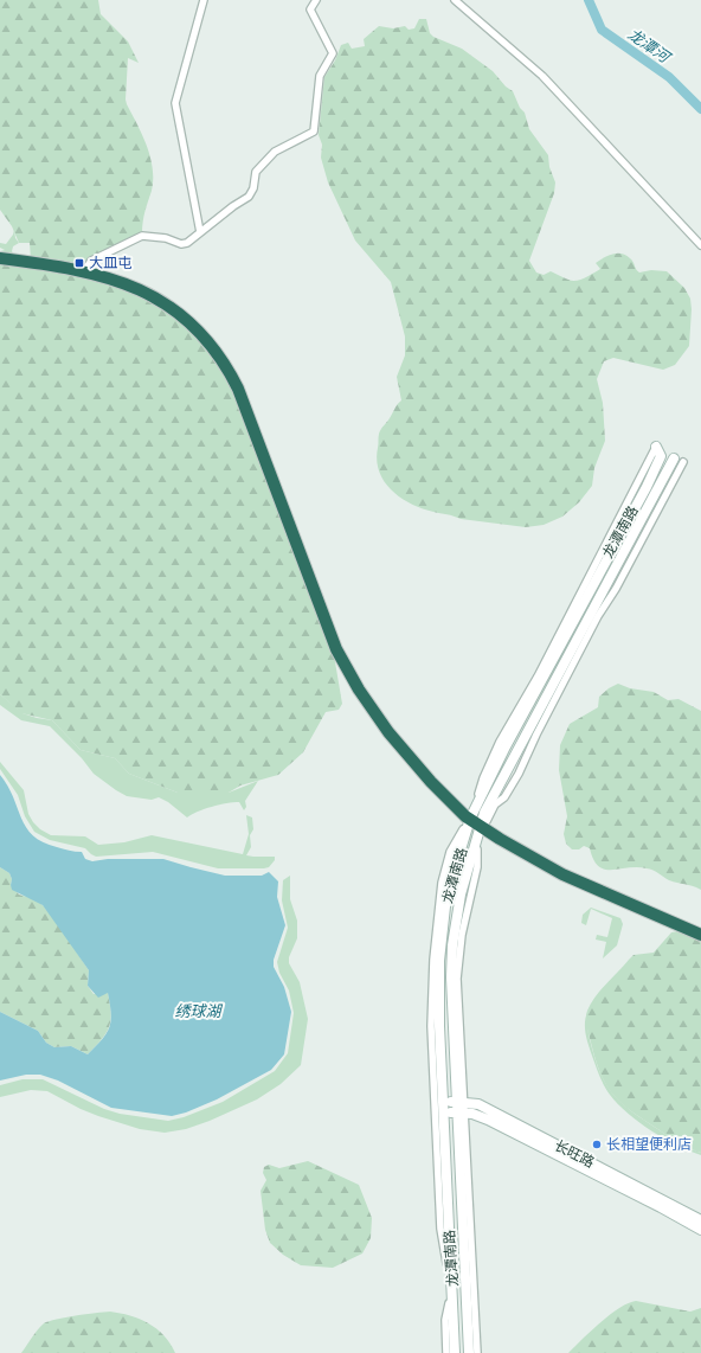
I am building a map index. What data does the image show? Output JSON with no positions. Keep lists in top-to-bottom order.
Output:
{
  "streets": {
    "main road": ["龙潭南路", "长旺路"]
  },
  "crossings": [
    ["龙潭南路", "长旺路"]
  ],
  "water": ["龙潭河", "绣球湖"],
  "places": {
    "transit": ["大皿屯"],
    "other": ["长相望便利店"]
  }
}
